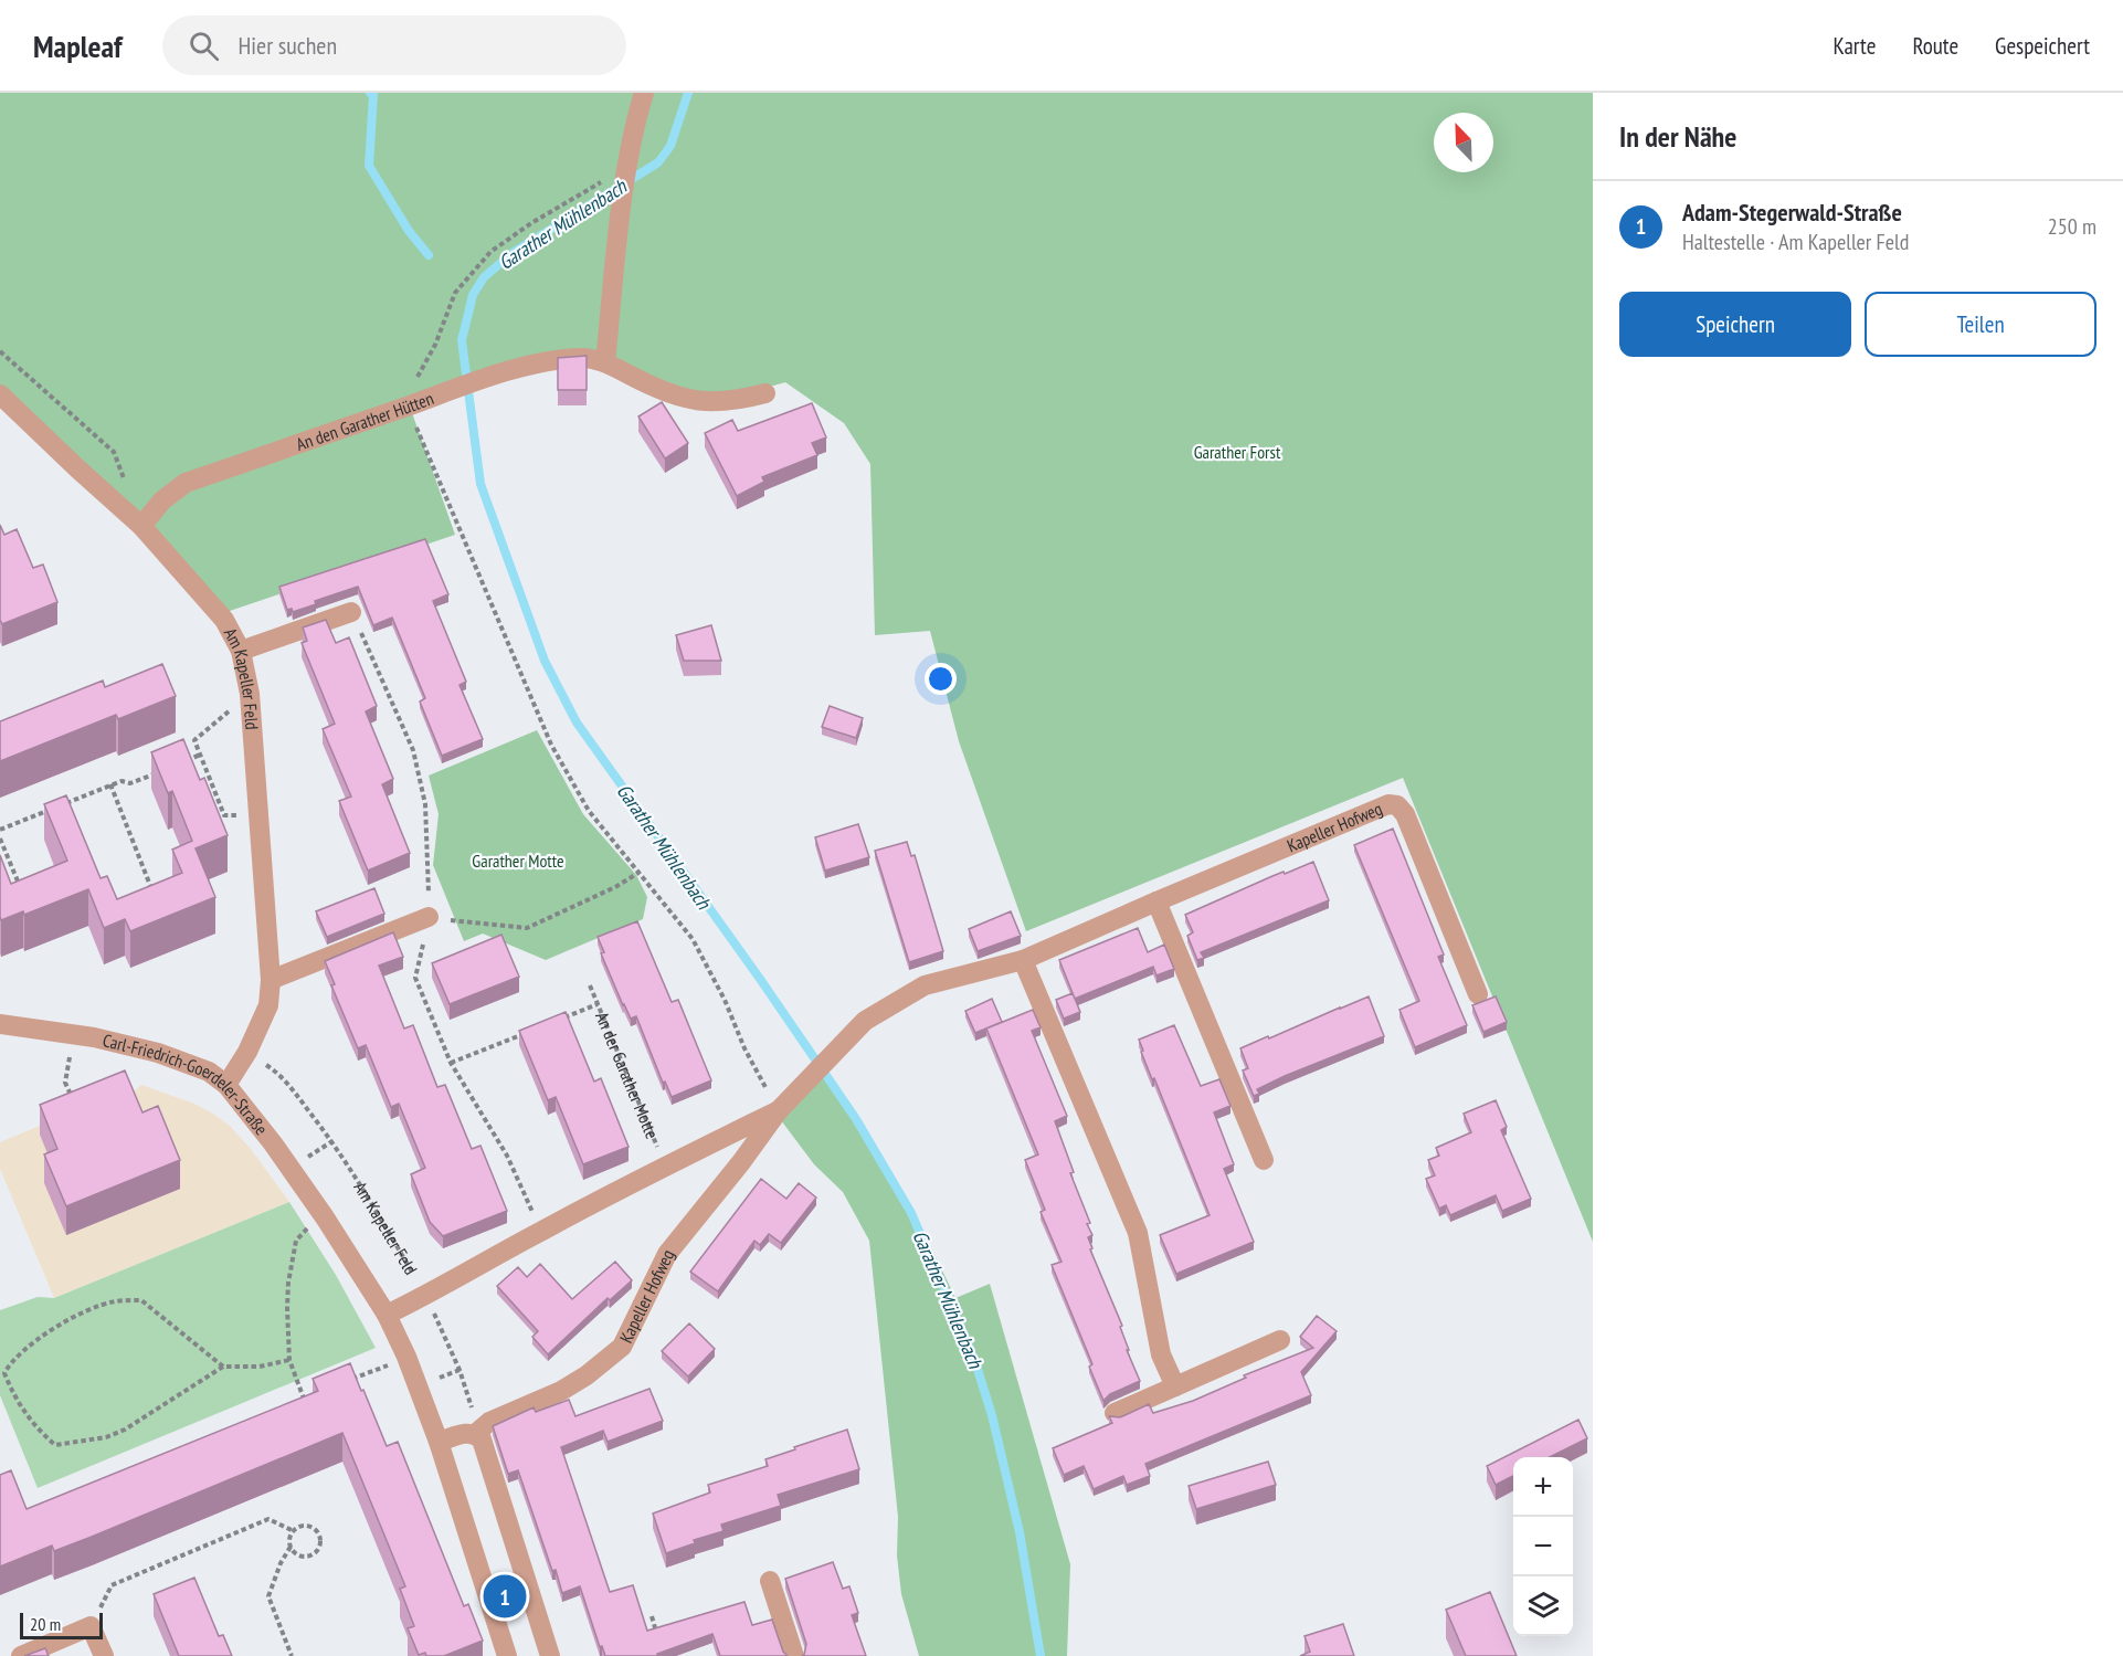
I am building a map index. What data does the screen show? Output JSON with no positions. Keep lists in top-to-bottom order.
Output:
{
  "streets": {
    "street": [
      "An den Garather Hütten",
      "Am Kapeller Feld",
      "Kapeller Hofweg",
      "Carl-Friedrich-Goerdeler-Straße"
    ],
    "path": ["An der Garather Motte"]
  },
  "crossings": [
    ["An den Garather Hütten", "Am Kapeller Feld"],
    ["Am Kapeller Feld", "Kapeller Hofweg"],
    ["Am Kapeller Feld", "Carl-Friedrich-Goerdeler-Straße"],
    ["Kapeller Hofweg", "An der Garather Motte"]
  ],
  "water": ["Garather Mühlenbach"],
  "parks": ["Garather Forst", "Garather Motte"],
  "scale_bar": "20 m",
  "north": "top left",
  "page": {
    "header": "Mapleaf",
    "search": "Hier suchen",
    "nav": ["Karte", "Route", "Gespeichert"],
    "heading": "In der Nähe",
    "list": [
      {
        "mark": "1",
        "name": "Adam-Stegerwald-Straße",
        "note": "Haltestelle · Am Kapeller Feld",
        "value": "250 m"
      }
    ],
    "buttons": ["Speichern", "Teilen"],
    "map_buttons": ["+", "−"],
    "pins": "1",
    "scale": "20 m"
  }
}
